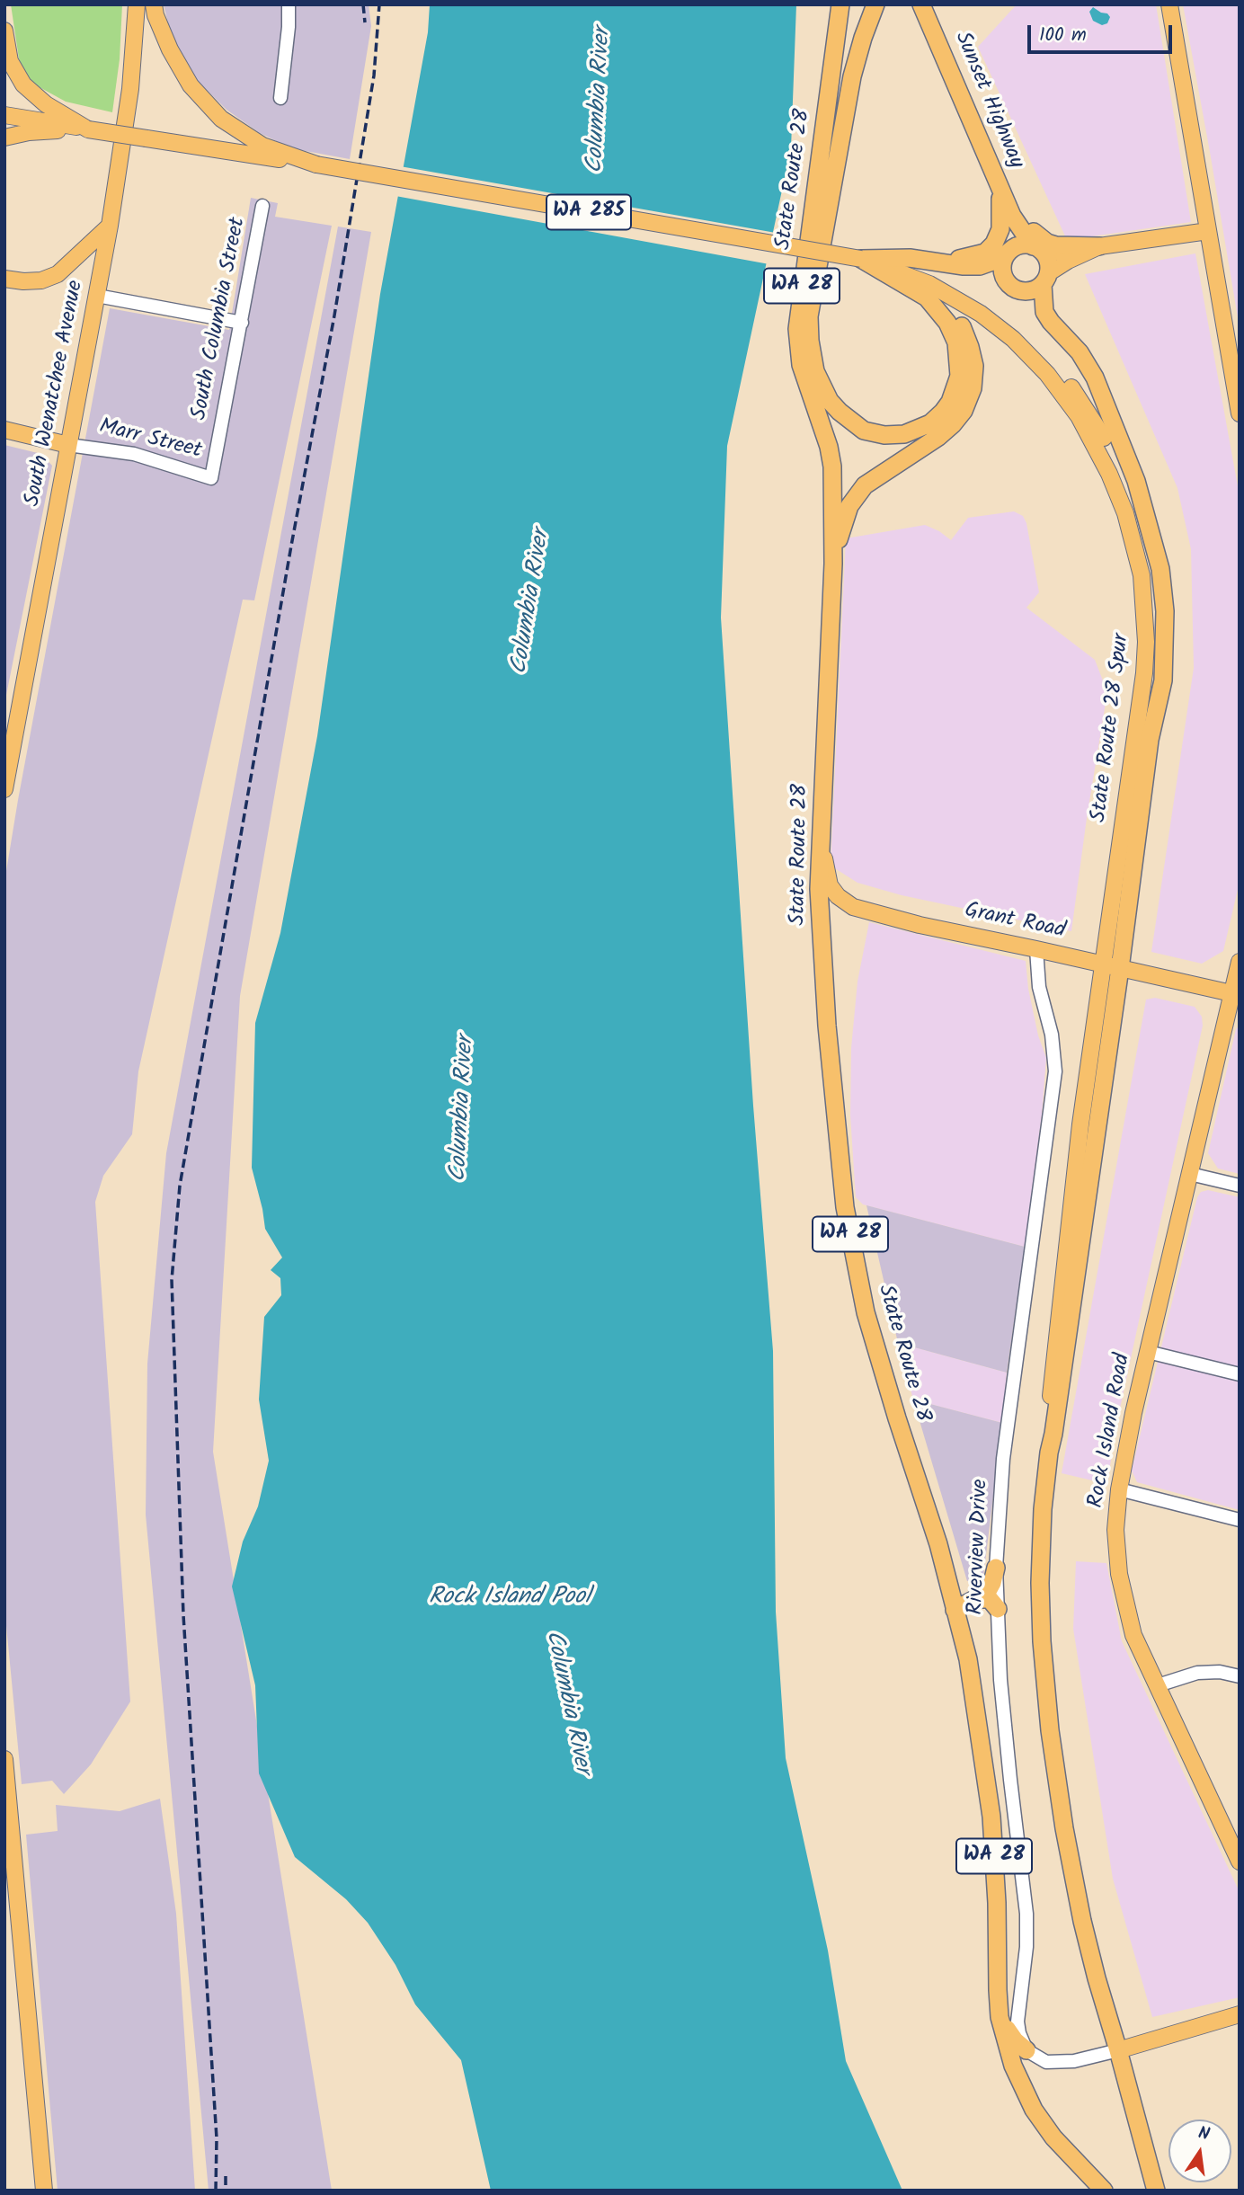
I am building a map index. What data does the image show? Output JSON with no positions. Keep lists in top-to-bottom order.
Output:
{
  "streets": {
    "highway": ["Sunset Highway", "State Route 28", "WA 28"],
    "main road": [
      "WA 285",
      "South Wenatchee Avenue",
      "Marr Street",
      "State Route 28 Spur",
      "Grant Road",
      "Rock Island Road"
    ],
    "street": ["South Columbia Street", "Riverview Drive"]
  },
  "crossings": [
    ["State Route 28", "WA 28"],
    ["State Route 28", "Grant Road"],
    ["WA 285", "State Route 28 Spur"],
    ["South Columbia Street", "Marr Street"],
    ["South Wenatchee Avenue", "Marr Street"],
    ["State Route 28 Spur", "Grant Road"],
    ["Grant Road", "Rock Island Road"],
    ["Grant Road", "Riverview Drive"]
  ],
  "water": ["Columbia River", "Rock Island Pool"],
  "scale_bar": "100 m",
  "north": "top"
}
